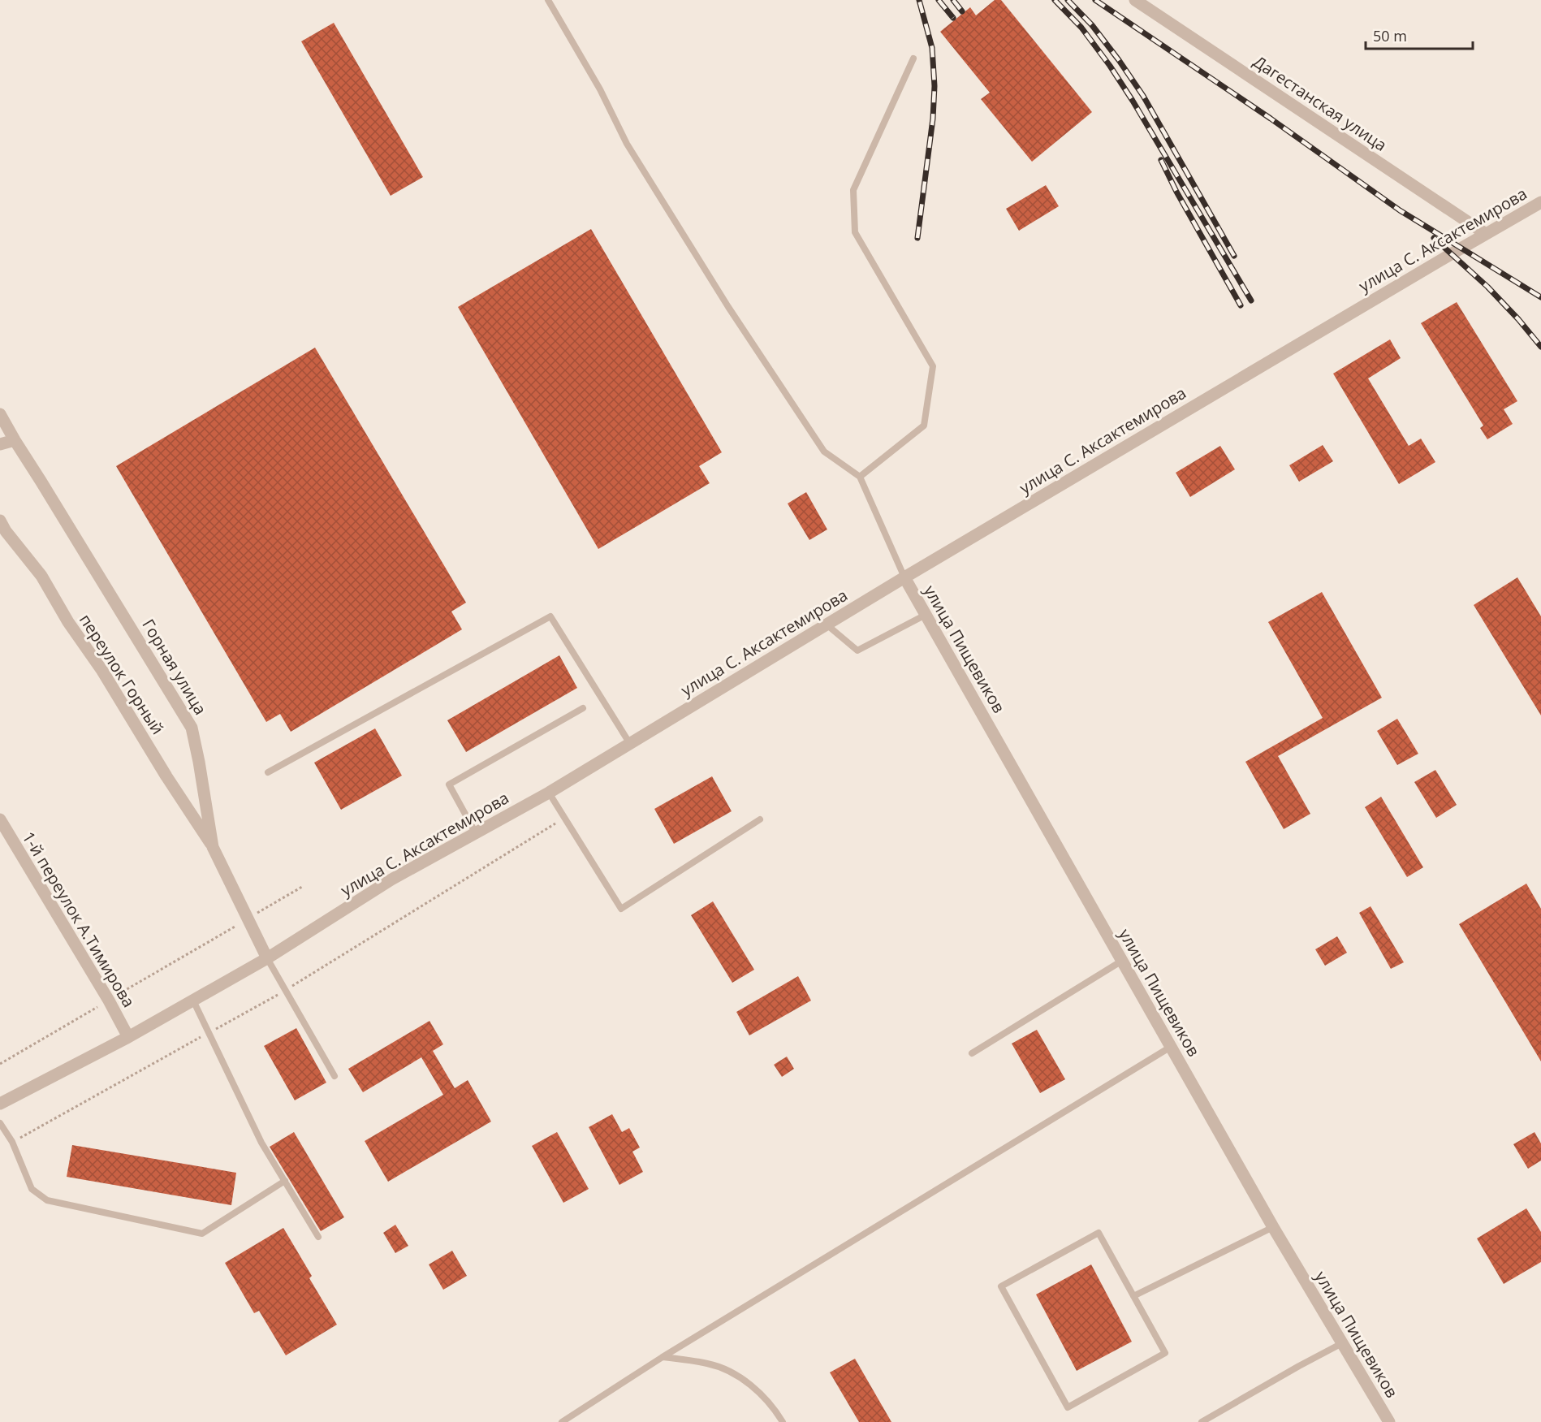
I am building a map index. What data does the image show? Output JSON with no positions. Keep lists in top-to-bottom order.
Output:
{
  "streets": {
    "street": [
      "Дагестанская улица",
      "улица С. Аксактемирова",
      "улица Пищевиков",
      "Горная улица",
      "переулок Горный",
      "1-й переулок А.Тимирова"
    ]
  },
  "crossings": [
    ["Дагестанская улица", "улица С. Аксактемирова"],
    ["улица С. Аксактемирова", "улица Пищевиков"],
    ["улица С. Аксактемирова", "Горная улица"],
    ["улица С. Аксактемирова", "1-й переулок А.Тимирова"],
    ["Горная улица", "переулок Горный"]
  ],
  "scale_bar": "50 m"
}
